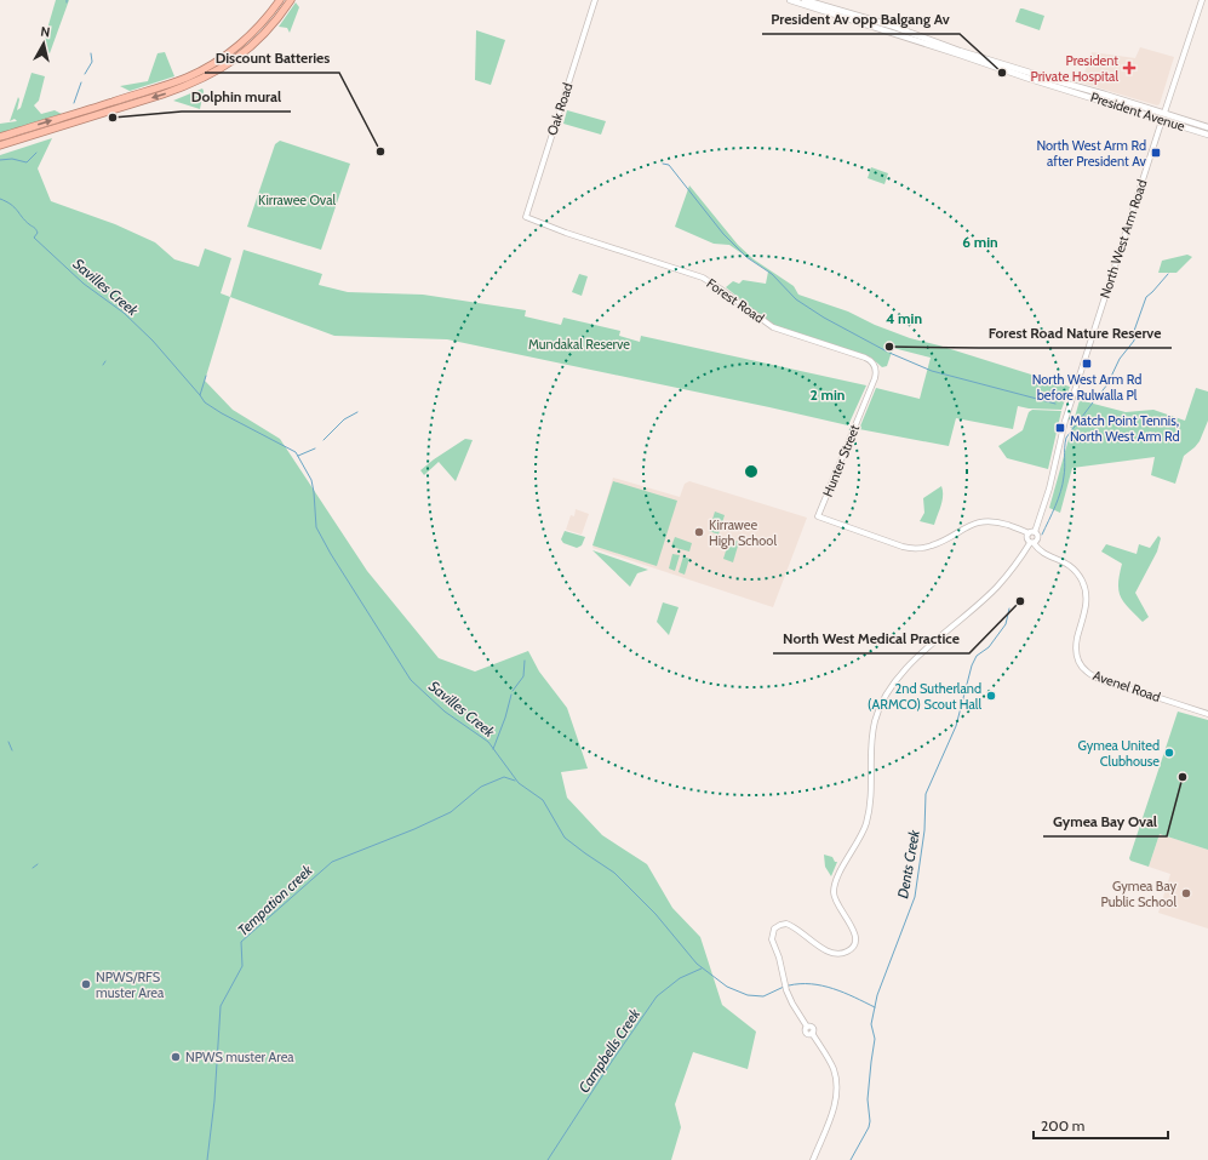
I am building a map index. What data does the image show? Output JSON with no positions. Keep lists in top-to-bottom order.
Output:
{
  "streets": {
    "main road": ["President Avenue", "North West Arm Road"],
    "street": [
      "Oak Road",
      "Forest Road",
      "Hunter Street",
      "Avenel Road"
    ]
  },
  "crossings": [
    ["Oak Road", "Forest Road"],
    ["President Avenue", "North West Arm Road"],
    ["North West Arm Road", "Avenel Road"],
    ["Forest Road", "Hunter Street"]
  ],
  "water": [
    "Savilles Creek",
    "Dents Creek",
    "Tempation creek",
    "Campbells Creek"
  ],
  "parks": ["Kirrawee Oval", "Mundakal Reserve"],
  "places": {
    "health": ["President Private Hospital"],
    "other": [
      "President Av opp Balgang Av",
      "Dolphin mural",
      "Discount Batteries",
      "Forest Road Nature Reserve",
      "Kirrawee High School",
      "North West Medical Practice",
      "2nd Sutherland (ARMCO) Scout Hall",
      "Gymea United Clubhouse",
      "Gymea Bay Oval",
      "Gymea Bay Public School",
      "NPWS/RFS muster Area",
      "NPWS muster Area"
    ],
    "transit": ["North West Arm Rd after President Av", "North West Arm Rd before Rulwalla Pl", "Match Point Tennis, North West Arm Rd"]
  },
  "scale_bar": "200 m",
  "north": "top",
  "rings": ["6 min", "4 min", "2 min"]
}
